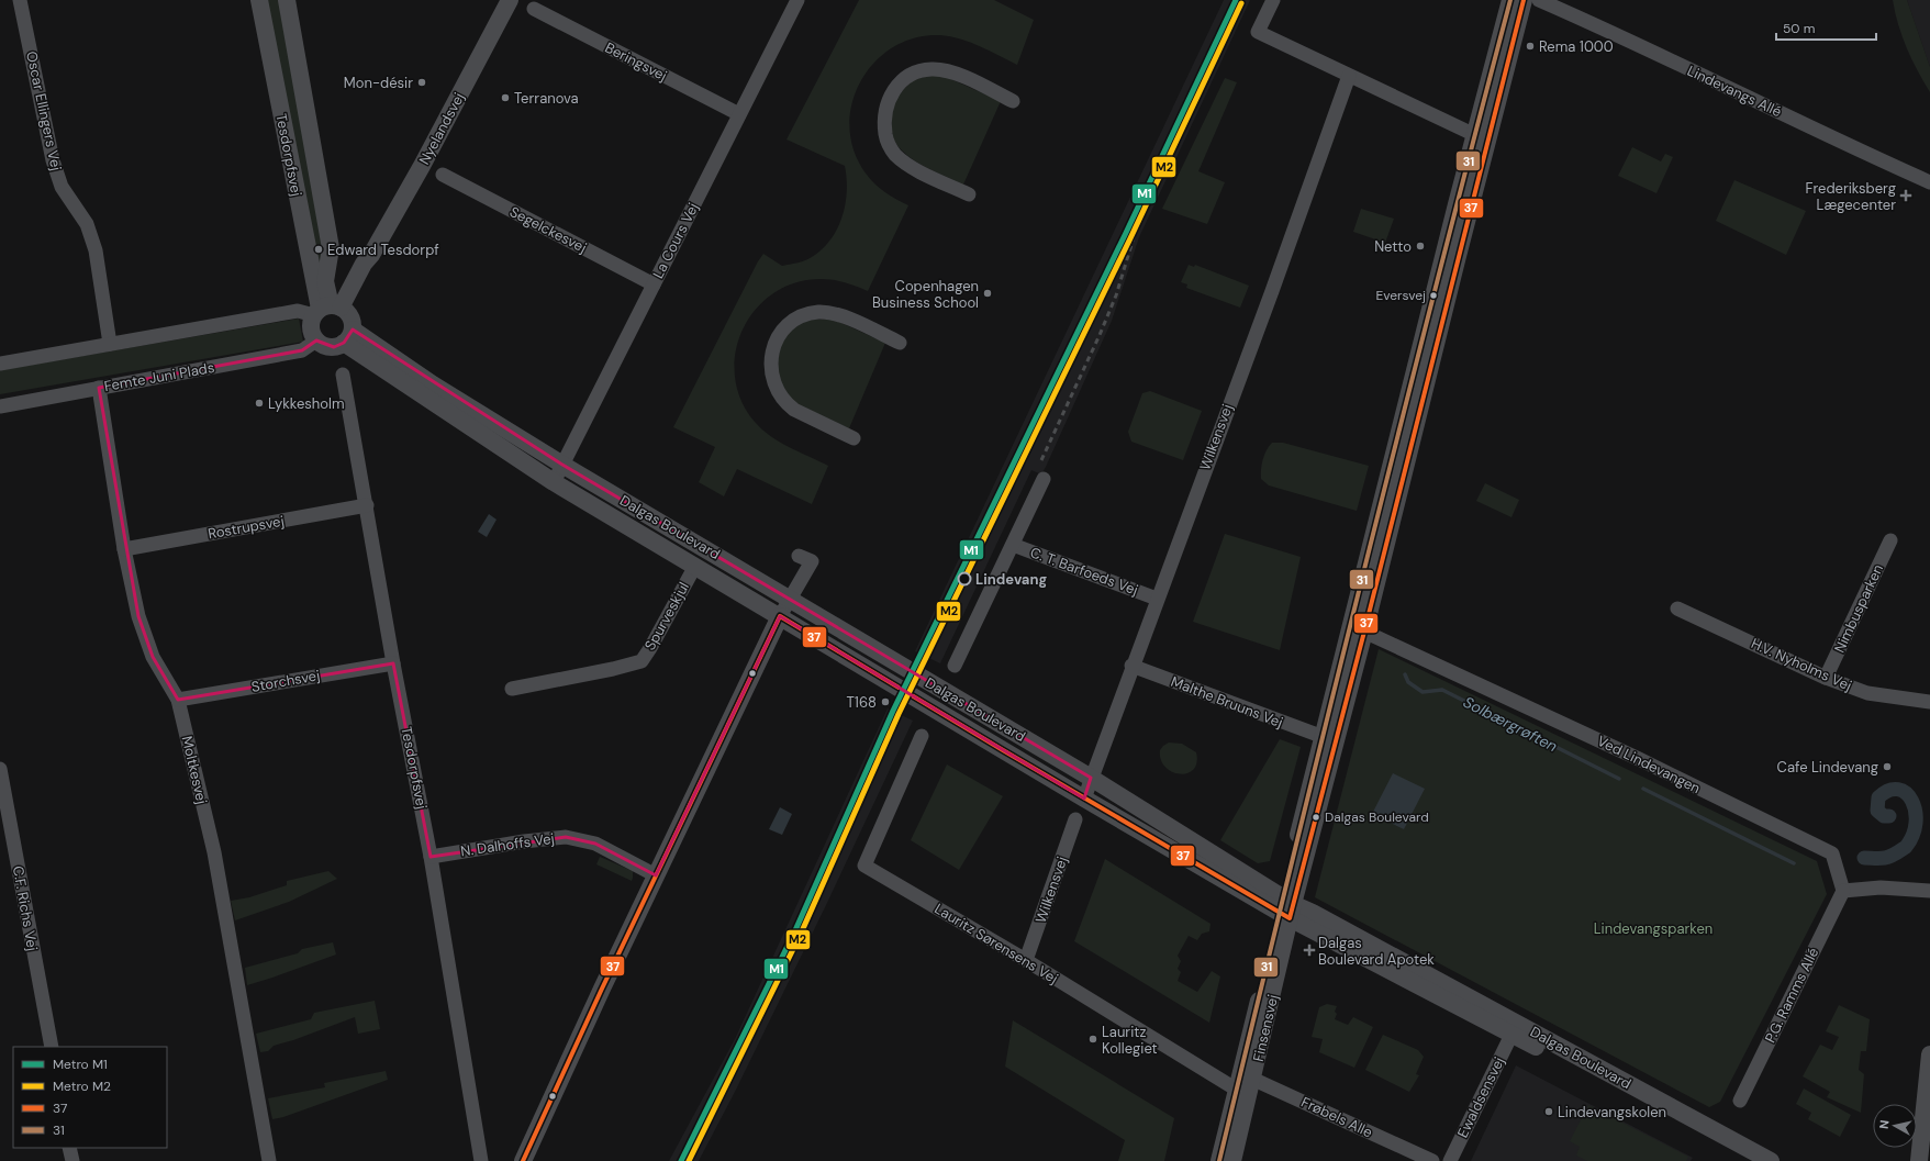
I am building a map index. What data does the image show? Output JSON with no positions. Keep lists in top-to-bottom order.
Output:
{
  "streets": {
    "street": [
      "Beringsvej",
      "Lindevangs Allé",
      "Oscar Ellingers Vej",
      "Nyelandsvej",
      "Tesdorpfsvej",
      "Segelckesvej",
      "La Cours Vej",
      "Femte Juni Plads",
      "Wilkensvej",
      "Rostrupsvej",
      "Dalgas Boulevard",
      "C. T. Barfoeds Vej",
      "Nimbusparken",
      "Spurveskjul",
      "H.V. Nyholms Vej",
      "Storchsvej",
      "Malthe Bruuns Vej",
      "Ved Lindevangen",
      "Moltkesvej",
      "N. Dalhoffs Vej",
      "C.F. Richs Vej",
      "Lauritz Sørensens Vej",
      "P.G. Ramms Allé",
      "Finsensvej",
      "Ewaldsensvej",
      "Frøbels Alle"
    ]
  },
  "crossings": [
    ["Beringsvej", "La Cours Vej"],
    ["Nyelandsvej", "Tesdorpfsvej"],
    ["Nyelandsvej", "Dalgas Boulevard"],
    ["Tesdorpfsvej", "Rostrupsvej"],
    ["Tesdorpfsvej", "Dalgas Boulevard"],
    ["Tesdorpfsvej", "Storchsvej"],
    ["Tesdorpfsvej", "N. Dalhoffs Vej"],
    ["Segelckesvej", "La Cours Vej"],
    ["La Cours Vej", "Dalgas Boulevard"],
    ["Femte Juni Plads", "Moltkesvej"],
    ["Wilkensvej", "Dalgas Boulevard"],
    ["Wilkensvej", "C. T. Barfoeds Vej"],
    ["Wilkensvej", "Malthe Bruuns Vej"],
    ["Wilkensvej", "Lauritz Sørensens Vej"],
    ["Rostrupsvej", "Moltkesvej"],
    ["Dalgas Boulevard", "Spurveskjul"],
    ["Dalgas Boulevard", "Finsensvej"],
    ["Dalgas Boulevard", "Ewaldsensvej"],
    ["Nimbusparken", "H.V. Nyholms Vej"],
    ["Storchsvej", "Moltkesvej"],
    ["Malthe Bruuns Vej", "Finsensvej"],
    ["Ved Lindevangen", "P.G. Ramms Allé"],
    ["Ved Lindevangen", "Finsensvej"],
    ["Lauritz Sørensens Vej", "Finsensvej"],
    ["Finsensvej", "Frøbels Alle"]
  ],
  "water": ["Solbærgrøften"],
  "parks": ["Lindevangsparken"],
  "places": {
    "other": [
      "Rema 1000",
      "Mon-désir",
      "Terranova",
      "Netto",
      "Edward Tesdorpf",
      "Copenhagen Business School",
      "Eversvej",
      "Lykkesholm",
      "Lindevang",
      "T168",
      "Cafe Lindevang",
      "Dalgas Boulevard",
      "Lauritz Kollegiet",
      "Lindevangskolen"
    ],
    "health": ["Frederiksberg Lægecenter", "Dalgas Boulevard Apotek"]
  },
  "lines": [
    "metro line M1",
    "transit line 37",
    "transit line 31",
    "metro line M2"
  ],
  "legend": [
    "Metro M1",
    "Metro M2",
    "37",
    "31"
  ],
  "scale_bar": "50 m",
  "north": "left"
}
